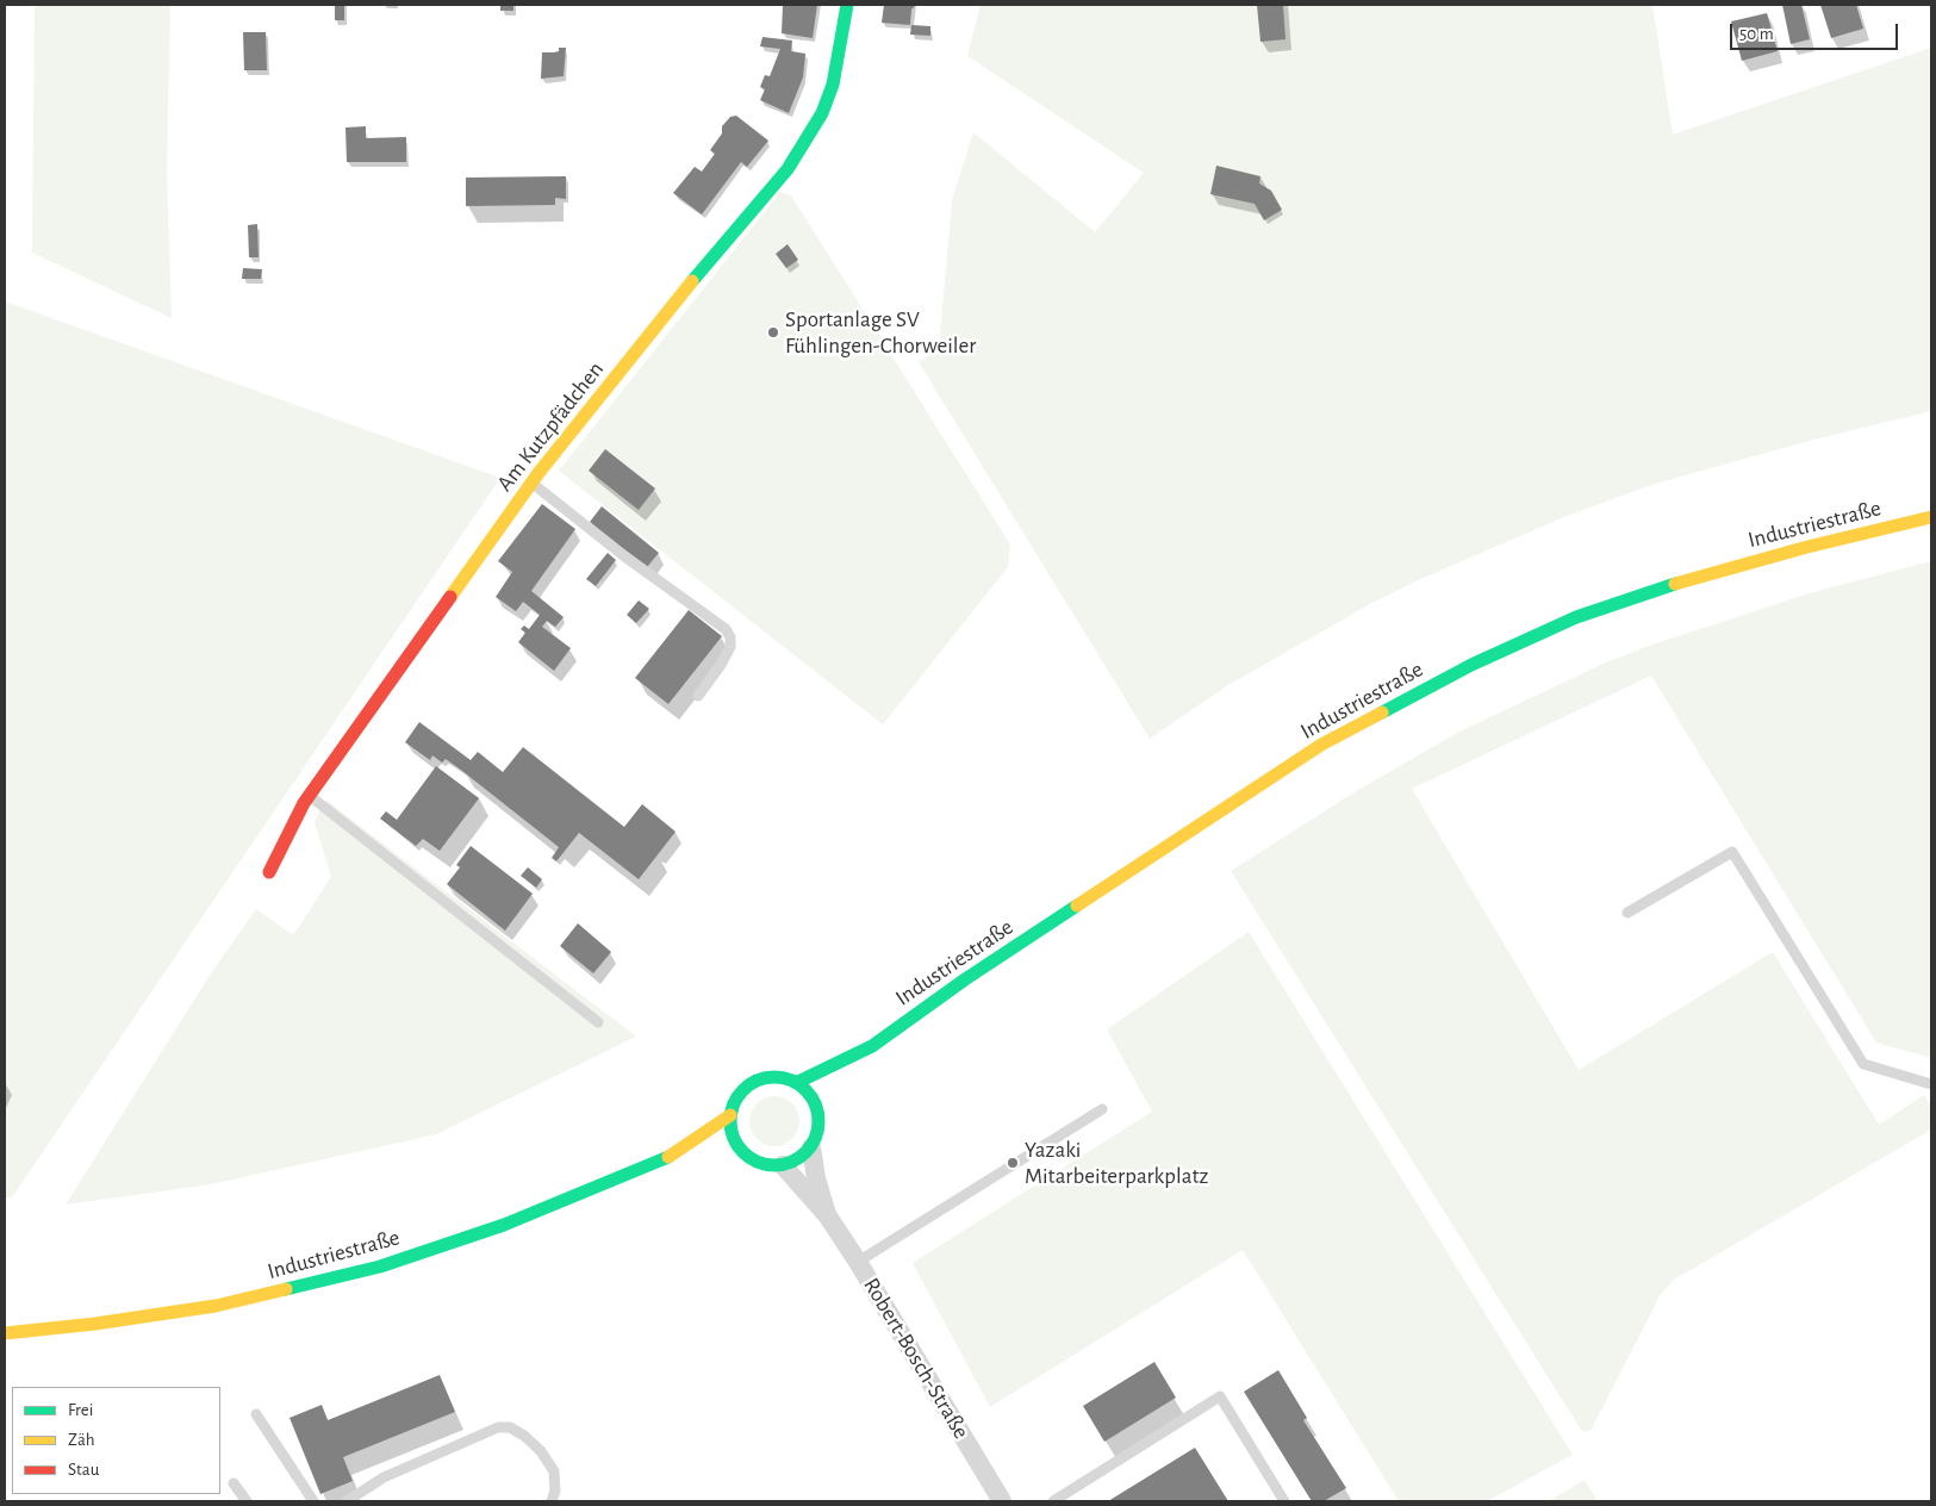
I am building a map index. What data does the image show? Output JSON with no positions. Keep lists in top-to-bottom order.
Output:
{
  "streets": {
    "main road": ["Am Kutzpfädchen", "Industriestraße"],
    "street": ["Robert-Bosch-Straße"]
  },
  "crossings": [
    ["Industriestraße", "Robert-Bosch-Straße"]
  ],
  "places": ["Sportanlage SV Fühlingen-Chorweiler", "Yazaki Mitarbeiterparkplatz"],
  "legend": ["Frei", "Zäh", "Stau"],
  "scale_bar": "50 m"
}
